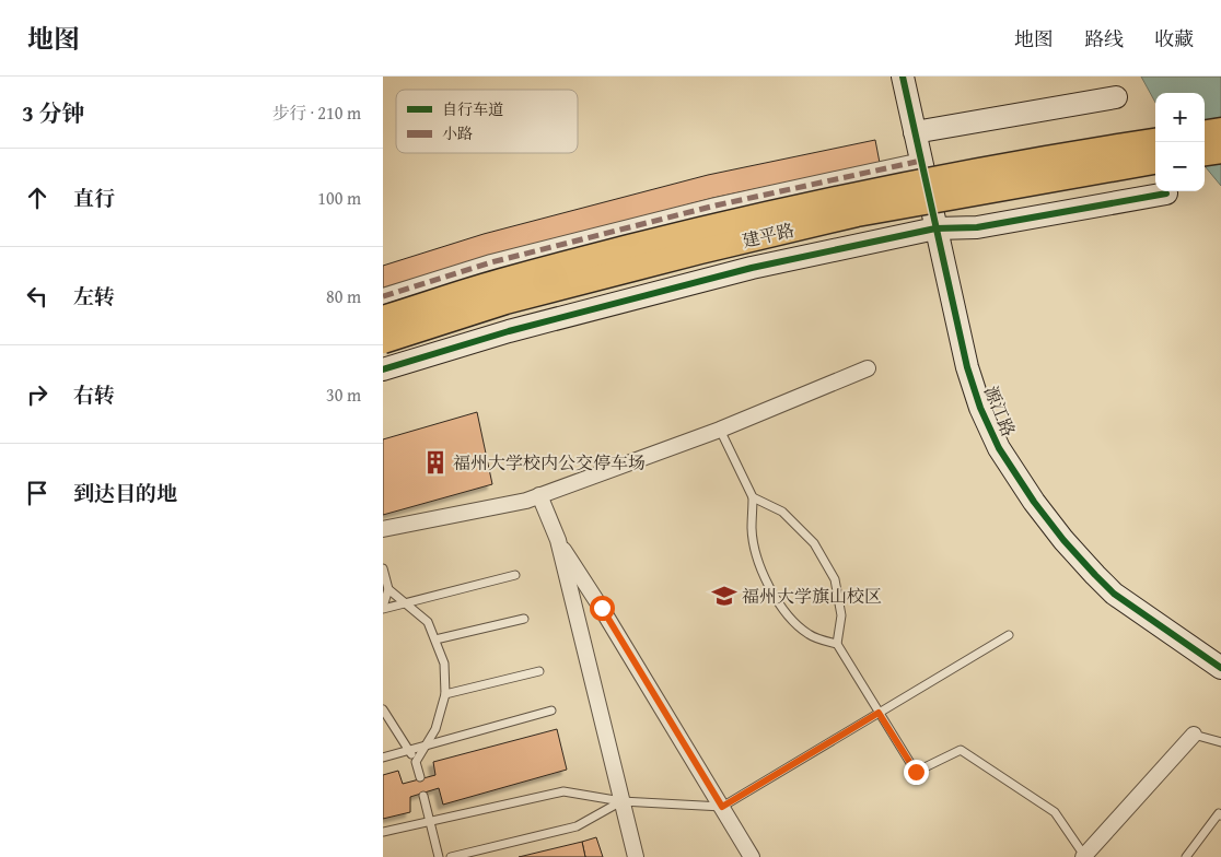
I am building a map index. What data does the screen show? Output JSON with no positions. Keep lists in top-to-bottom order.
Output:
{
  "streets": {
    "main road": ["建平路"],
    "street": ["源江路"]
  },
  "places": {
    "building": ["福州大学校内公交停车场"],
    "school or university": ["福州大学旗山校区"]
  },
  "legend": ["自行车道", "小路"],
  "page": {
    "header": "地图",
    "nav": ["地图", "路线", "收藏"],
    "heading": ["3 分钟", "步行 · 210 m"],
    "map_buttons": ["+", "−"],
    "list": [
      ["直行", "100 m"],
      ["左转", "80 m"],
      ["右转", "30 m"],
      "到达目的地"
    ]
  }
}
